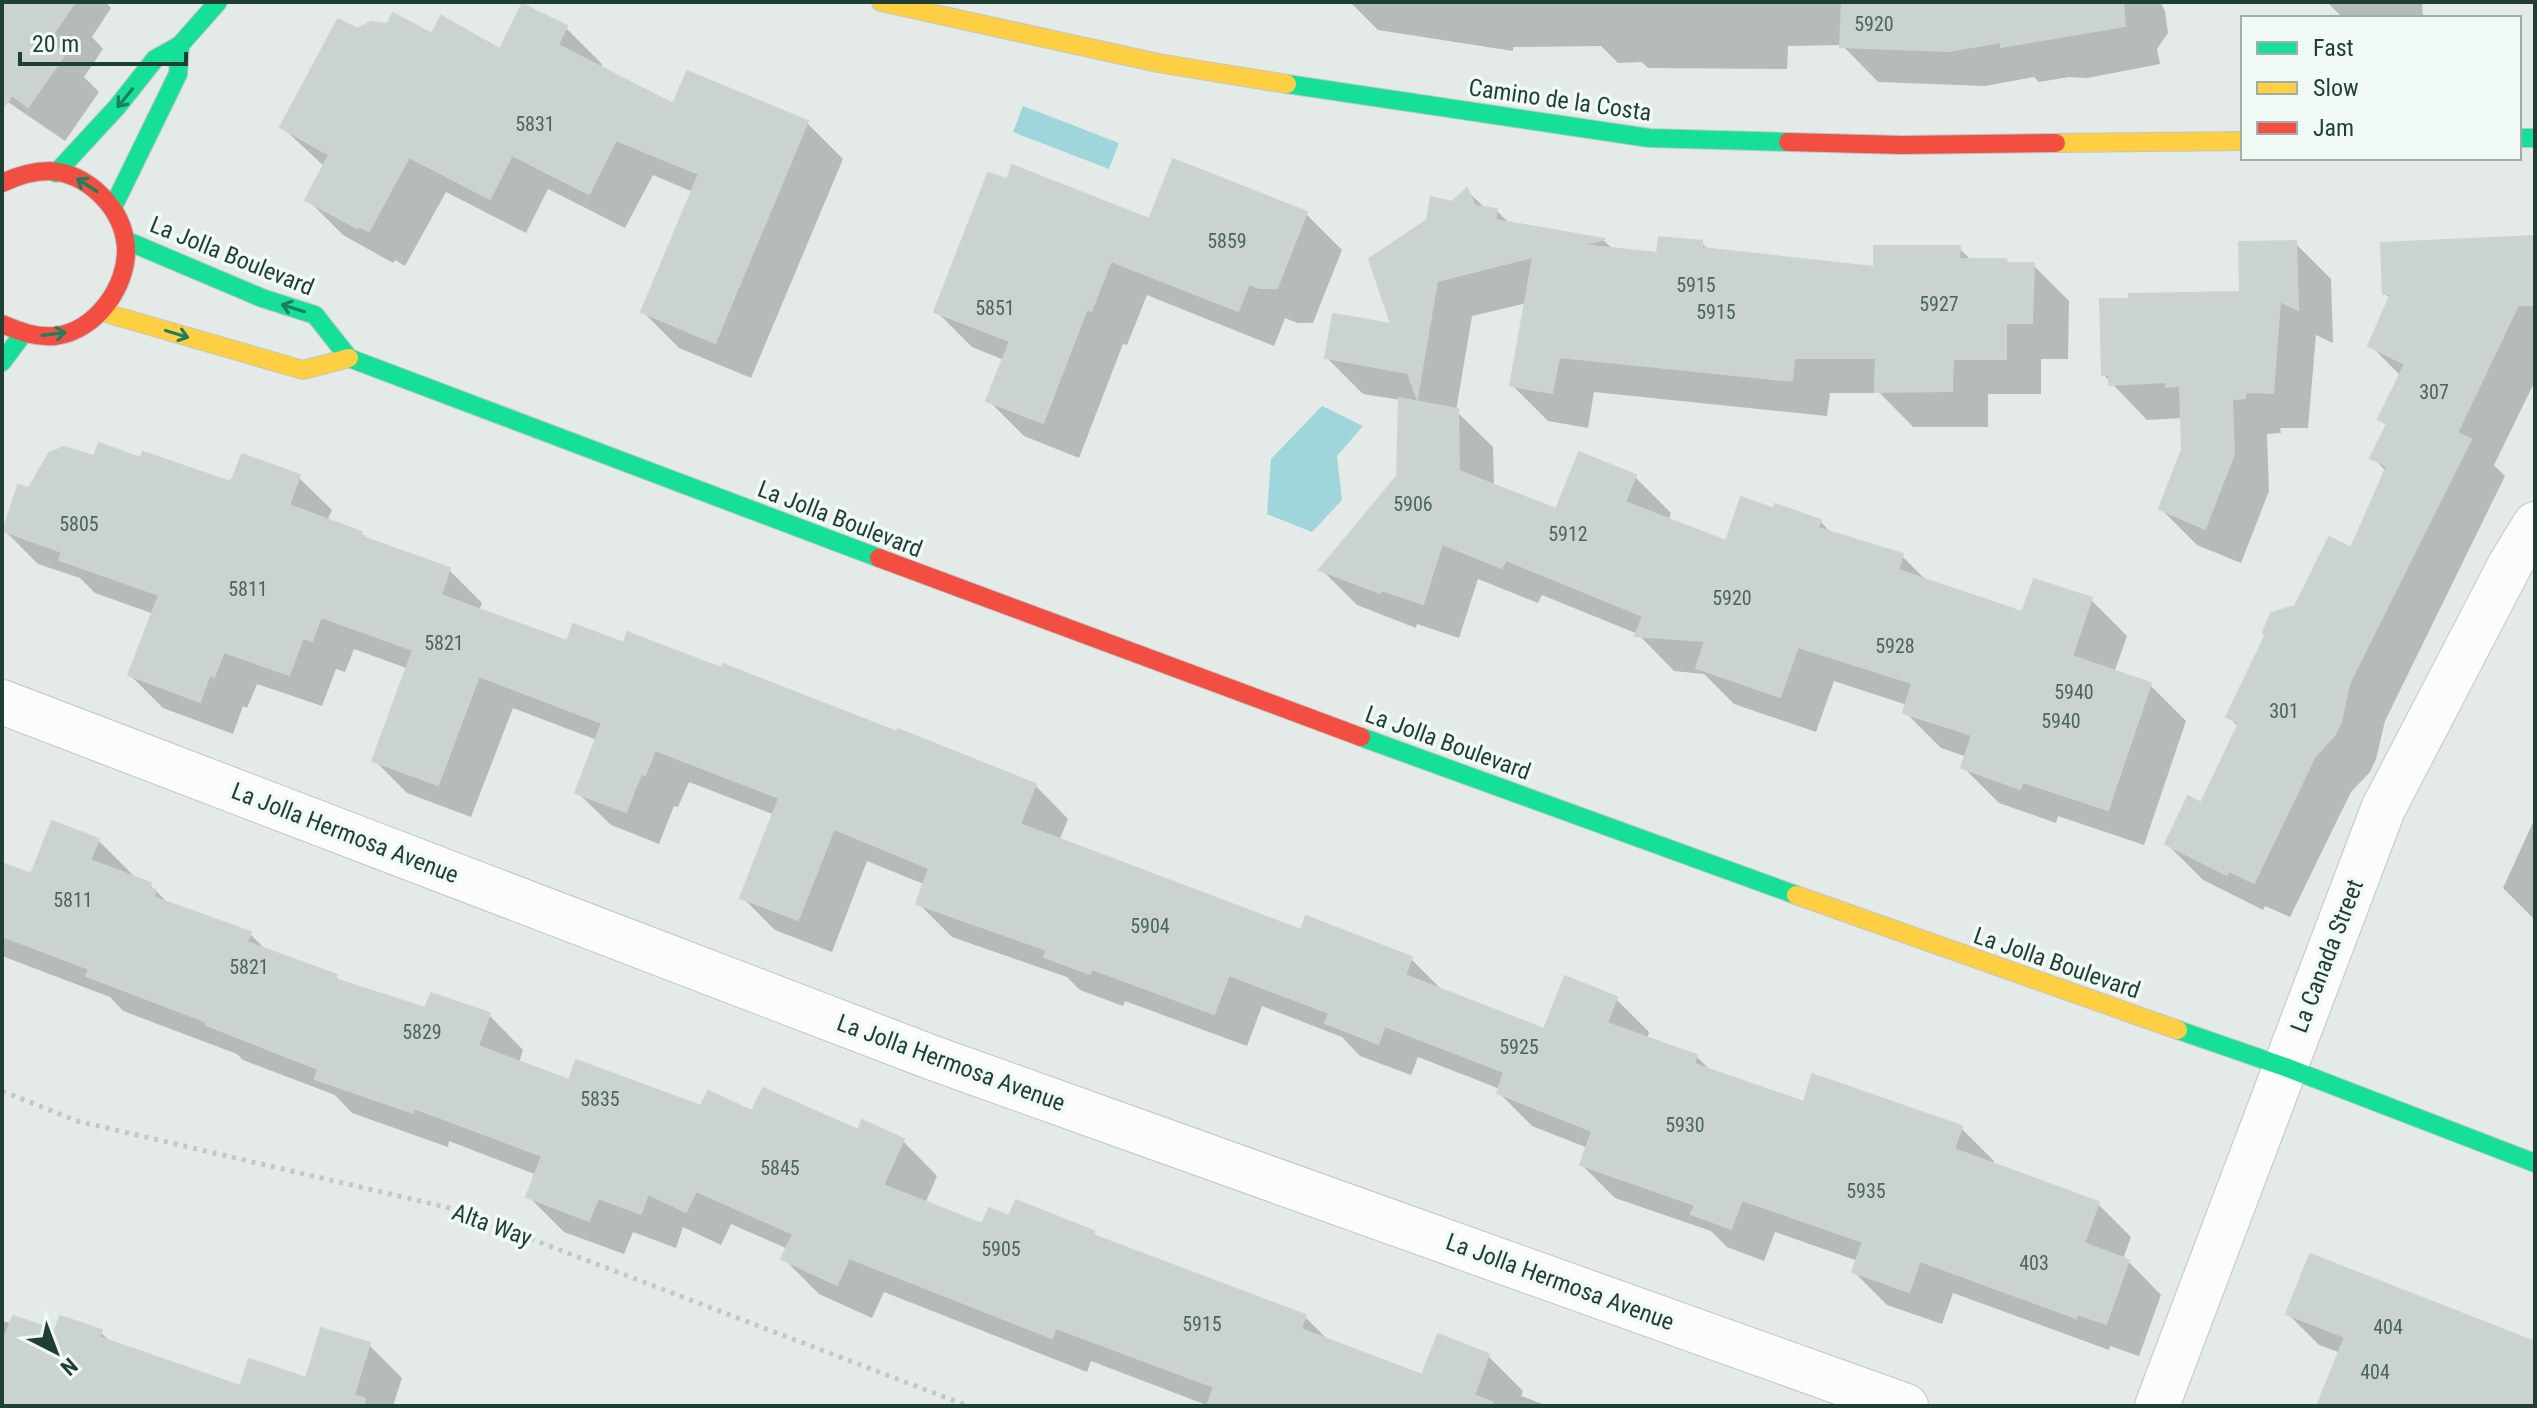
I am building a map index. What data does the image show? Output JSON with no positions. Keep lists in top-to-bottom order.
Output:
{
  "streets": {
    "main road": ["Camino de la Costa", "La Jolla Boulevard"],
    "street": ["La Jolla Hermosa Avenue", "La Canada Street"],
    "path": ["Alta Way"]
  },
  "crossings": [
    ["La Jolla Boulevard", "La Canada Street"]
  ],
  "house_numbers": [
    "5920",
    "5831",
    "5859",
    "5915",
    "5927",
    "5851",
    "5915",
    "307",
    "5906",
    "5805",
    "5912",
    "5811",
    "5920",
    "5821",
    "5928",
    "5940",
    "301",
    "5940",
    "5811",
    "5904",
    "5821",
    "5829",
    "5925",
    "5835",
    "5930",
    "5845",
    "5935",
    "5905",
    "403",
    "5915",
    "404",
    "404"
  ],
  "legend": ["Fast", "Slow", "Jam"],
  "scale_bar": "20 m",
  "north": "bottom right"
}
